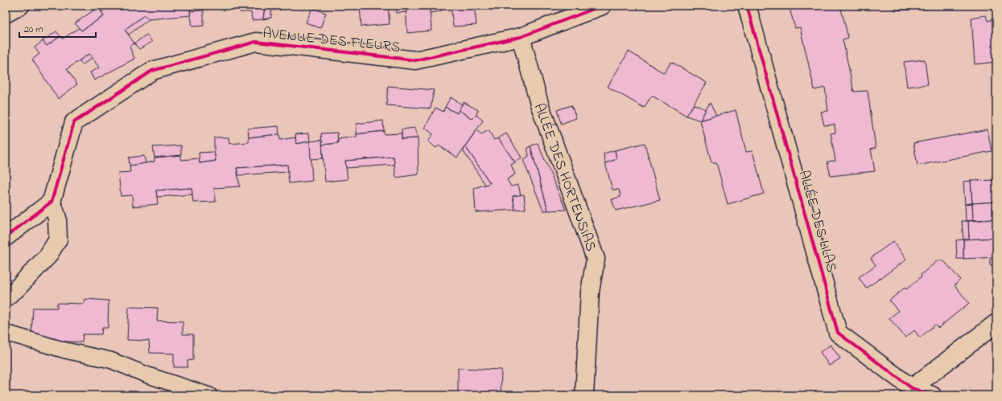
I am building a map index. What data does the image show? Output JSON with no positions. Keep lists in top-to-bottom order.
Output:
{
  "streets": {
    "street": ["AVENUE DES FLEURS", "ALLÉE DES HORTENSIAS", "ALLÉE DES LILAS"]
  },
  "crossings": [
    ["AVENUE DES FLEURS", "ALLÉE DES HORTENSIAS"]
  ],
  "scale_bar": "20 m"
}
